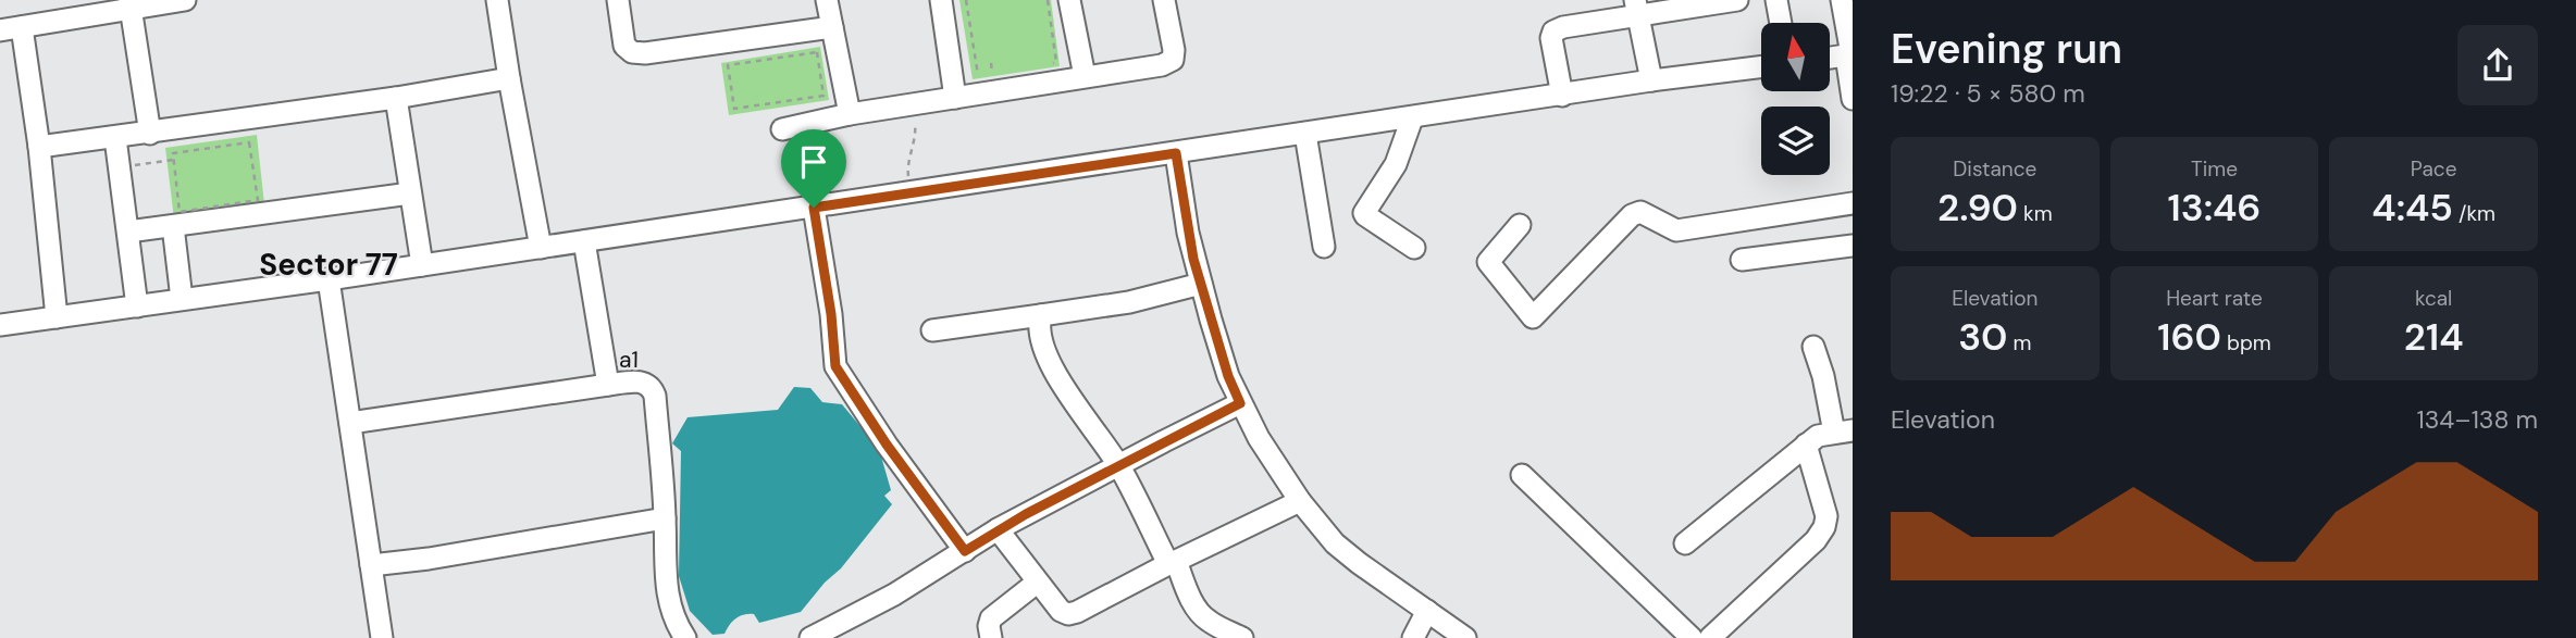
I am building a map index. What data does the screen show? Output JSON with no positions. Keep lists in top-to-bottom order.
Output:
{
  "streets": {
    "street": ["a1"]
  },
  "districts": ["Sector 77"],
  "north": "top",
  "page": {
    "heading": ["Evening run", "19:22 · 5 × 580 m"],
    "stats": [
      ["Distance", "2.90 km"],
      ["Time", "13:46"],
      ["Pace", "4:45 /km"],
      ["Elevation", "30 m"],
      ["Heart rate", "160 bpm"],
      ["kcal", "214"]
    ],
    "chart": ["Elevation", "134–138 m"]
  }
}
